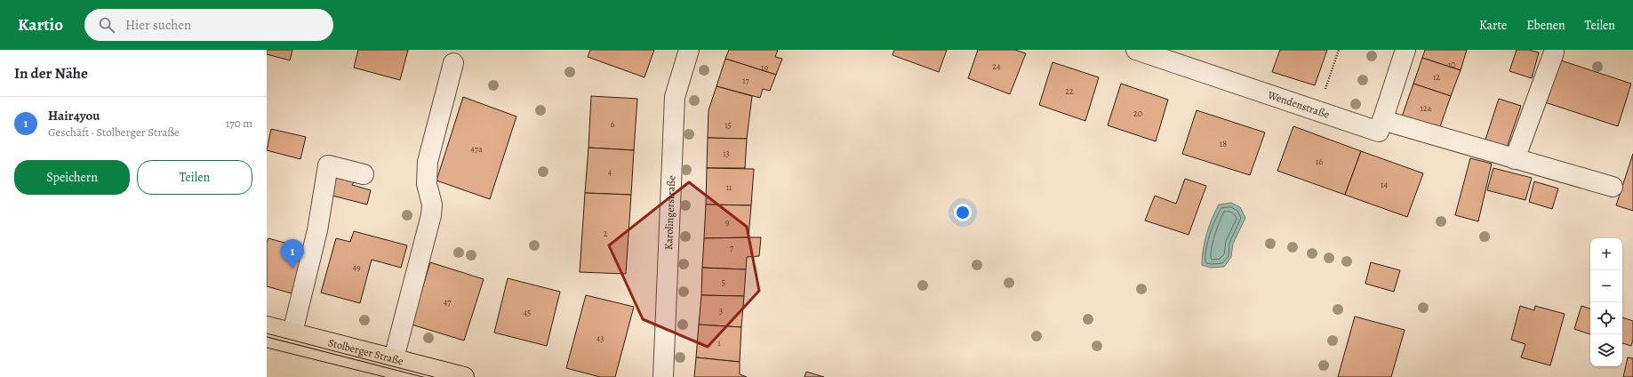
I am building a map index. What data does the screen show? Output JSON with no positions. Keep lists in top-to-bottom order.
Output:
{
  "streets": {
    "main road": ["Stolberger Straße"],
    "street": ["Wendenstraße", "Karolingerstraße"]
  },
  "house_numbers": [
    "10",
    "24",
    "19",
    "12",
    "17",
    "22",
    "12a",
    "20",
    "6",
    "15",
    "18",
    "47a",
    "13",
    "16",
    "4",
    "14",
    "11",
    "9",
    "2",
    "7",
    "49",
    "5",
    "47",
    "3",
    "45",
    "43",
    "1"
  ],
  "page": {
    "header": "Kartio",
    "search": "Hier suchen",
    "nav": ["Karte", "Ebenen", "Teilen"],
    "heading": "In der Nähe",
    "list": [
      {
        "mark": "1",
        "name": "Hair4you",
        "note": "Geschäft · Stolberger Straße",
        "value": "170 m"
      }
    ],
    "buttons": ["Speichern", "Teilen"],
    "map_buttons": ["+", "−"],
    "pins": "1"
  }
}
